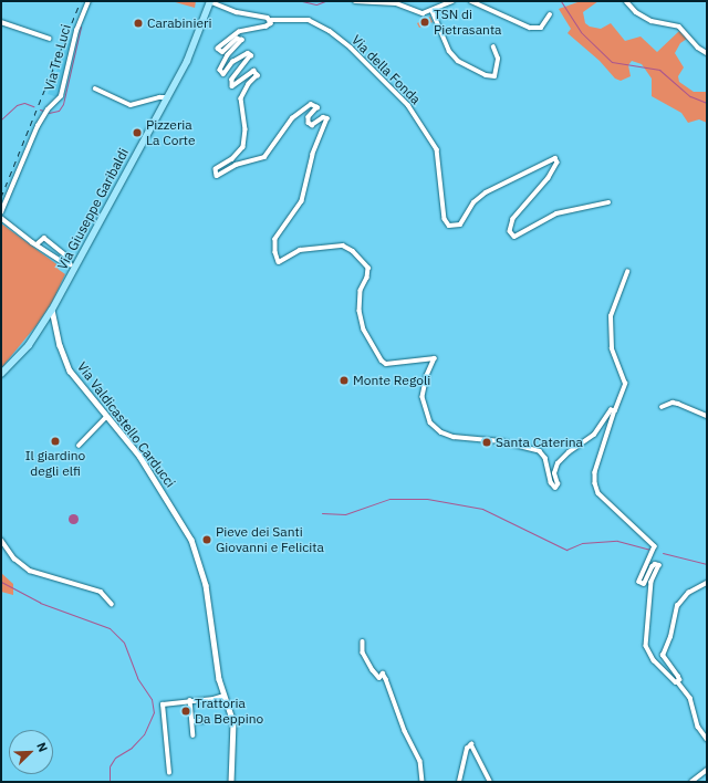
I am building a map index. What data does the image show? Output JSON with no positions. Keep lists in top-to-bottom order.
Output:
{
  "streets": {
    "main road": ["Via Giuseppe Garibaldi"],
    "street": ["Via Tre Luci", "Via della Fonda", "Via Valdicastello Carducci"]
  },
  "crossings": [
    ["Via Giuseppe Garibaldi", "Via Valdicastello Carducci"]
  ],
  "places": [
    "TSN di Pietrasanta",
    "Carabinieri",
    "Pizzeria La Corte",
    "Monte Regoli",
    "Il giardino degli elfi",
    "Santa Caterina",
    "Pieve dei Santi Giovanni e Felicita",
    "Trattoria Da Beppino"
  ],
  "north": "top right"
}
